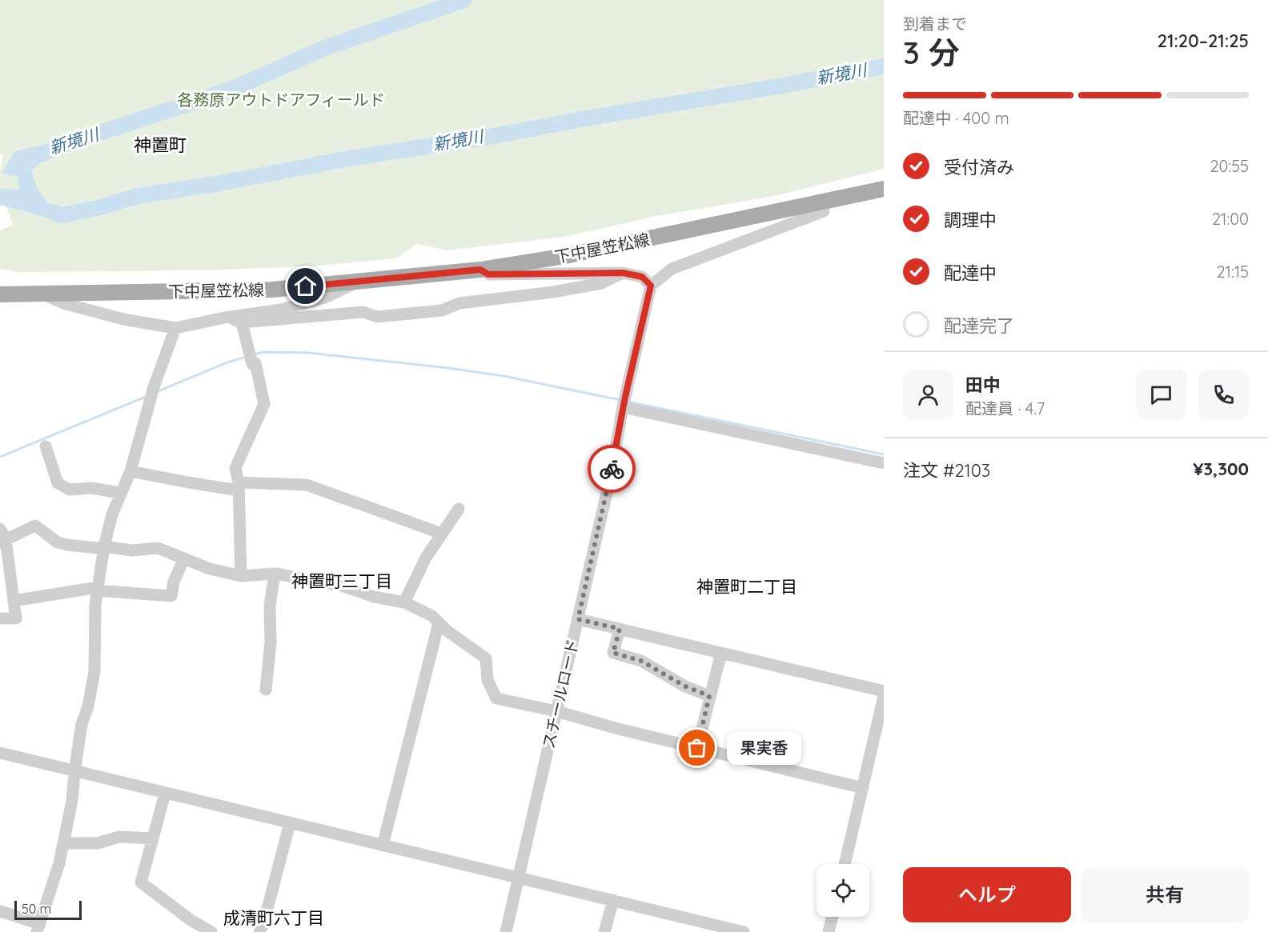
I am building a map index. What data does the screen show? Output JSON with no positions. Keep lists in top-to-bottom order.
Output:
{
  "streets": {
    "main road": ["下中屋笠松線"],
    "street": ["スチールロード"]
  },
  "districts": [
    "神置町",
    "神置町三丁目",
    "神置町二丁目",
    "成清町六丁目"
  ],
  "water": ["新境川"],
  "parks": ["各務原アウトドアフィールド"],
  "places": ["果実香"],
  "scale_bar": "50 m",
  "page": {
    "heading": ["3 分", "到着まで", "21:20–21:25"],
    "panel": [
      "田中",
      "配達員 · 4.7",
      "注文 #2103",
      "¥3,300"
    ],
    "bar": "配達中 · 400 m",
    "list": [
      ["受付済み", "20:55"],
      ["調理中", "21:00"],
      ["配達中", "21:15"],
      "配達完了"
    ],
    "bubble": "果実香",
    "buttons": ["ヘルプ", "共有"],
    "scale": "50 m"
  }
}
